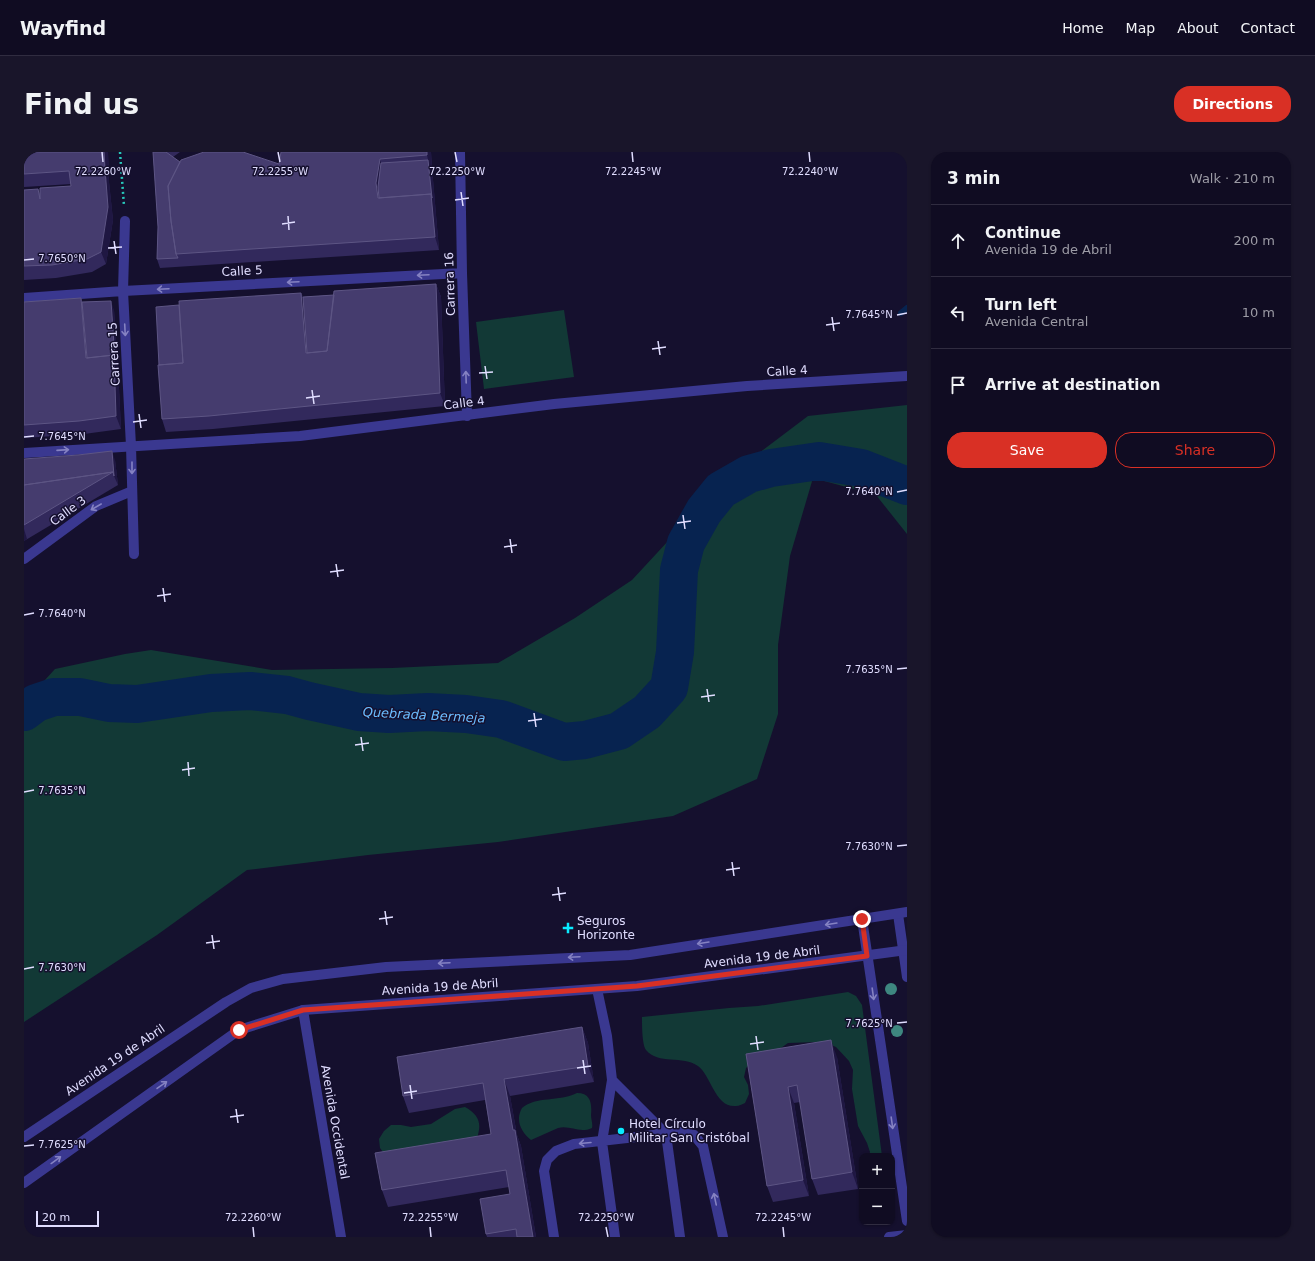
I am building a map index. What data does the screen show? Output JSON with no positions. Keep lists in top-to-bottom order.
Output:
{
  "streets": {
    "street": [
      "Calle 5",
      "Carrera 16",
      "Carrera 15",
      "Calle 4",
      "Calle 3",
      "Avenida 19 de Abril",
      "Avenida Occidental"
    ]
  },
  "crossings": [
    ["Calle 5", "Carrera 16"],
    ["Calle 5", "Carrera 15"],
    ["Carrera 16", "Calle 4"],
    ["Carrera 15", "Calle 4"],
    ["Carrera 15", "Calle 3"],
    ["Avenida 19 de Abril", "Avenida Occidental"]
  ],
  "one_way": [
    "Calle 5",
    "Carrera 16",
    "Carrera 15",
    "Calle 3"
  ],
  "water": ["Quebrada Bermeja"],
  "places": {
    "health": ["Seguros Horizonte"],
    "other": ["Hotel Círculo Militar San Cristóbal"]
  },
  "scale_bar": "20 m",
  "page": {
    "header": "Wayfind",
    "nav": [
      "Home",
      "Map",
      "About",
      "Contact"
    ],
    "buttons": [
      "Directions",
      ["Save", "Share"]
    ],
    "title": "Find us",
    "heading": ["3 min", "Walk · 210 m"],
    "list": [
      ["Continue", "Avenida 19 de Abril", "200 m"],
      ["Turn left", "Avenida Central", "10 m"],
      "Arrive at destination"
    ],
    "map_buttons": ["+", "−"],
    "scale": "20 m"
  },
  "coordinates": [
    "72.2260°W",
    "72.2255°W",
    "72.2250°W",
    "72.2245°W",
    "72.2240°W",
    "7.7650°N",
    "7.7645°N",
    "7.7640°N",
    "7.7635°N",
    "7.7630°N",
    "7.7625°N"
  ]
}
